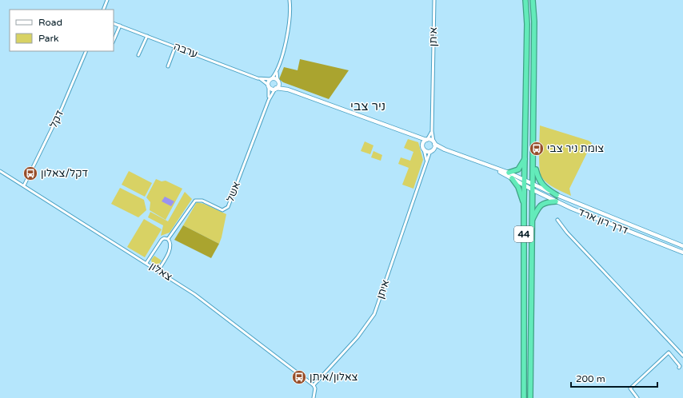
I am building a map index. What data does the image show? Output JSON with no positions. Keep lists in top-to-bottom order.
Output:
{
  "streets": {
    "highway": ["44"],
    "street": [
      "איתן",
      "ערבה",
      "דקל",
      "אשל",
      "דרך רון ארד",
      "צאלון"
    ]
  },
  "crossings": [
    ["איתן", "צאלון"],
    ["ערבה", "אשל"],
    ["דקל", "צאלון"],
    ["אשל", "צאלון"],
    ["דרך רון ארד", "44"]
  ],
  "districts": ["ניר צבי"],
  "places": {
    "bus stop": ["צומת ניר צבי", "דקל/צאלון", "צאלון/איתן"]
  },
  "legend": ["Road", "Park"],
  "scale_bar": "200 m"
}
